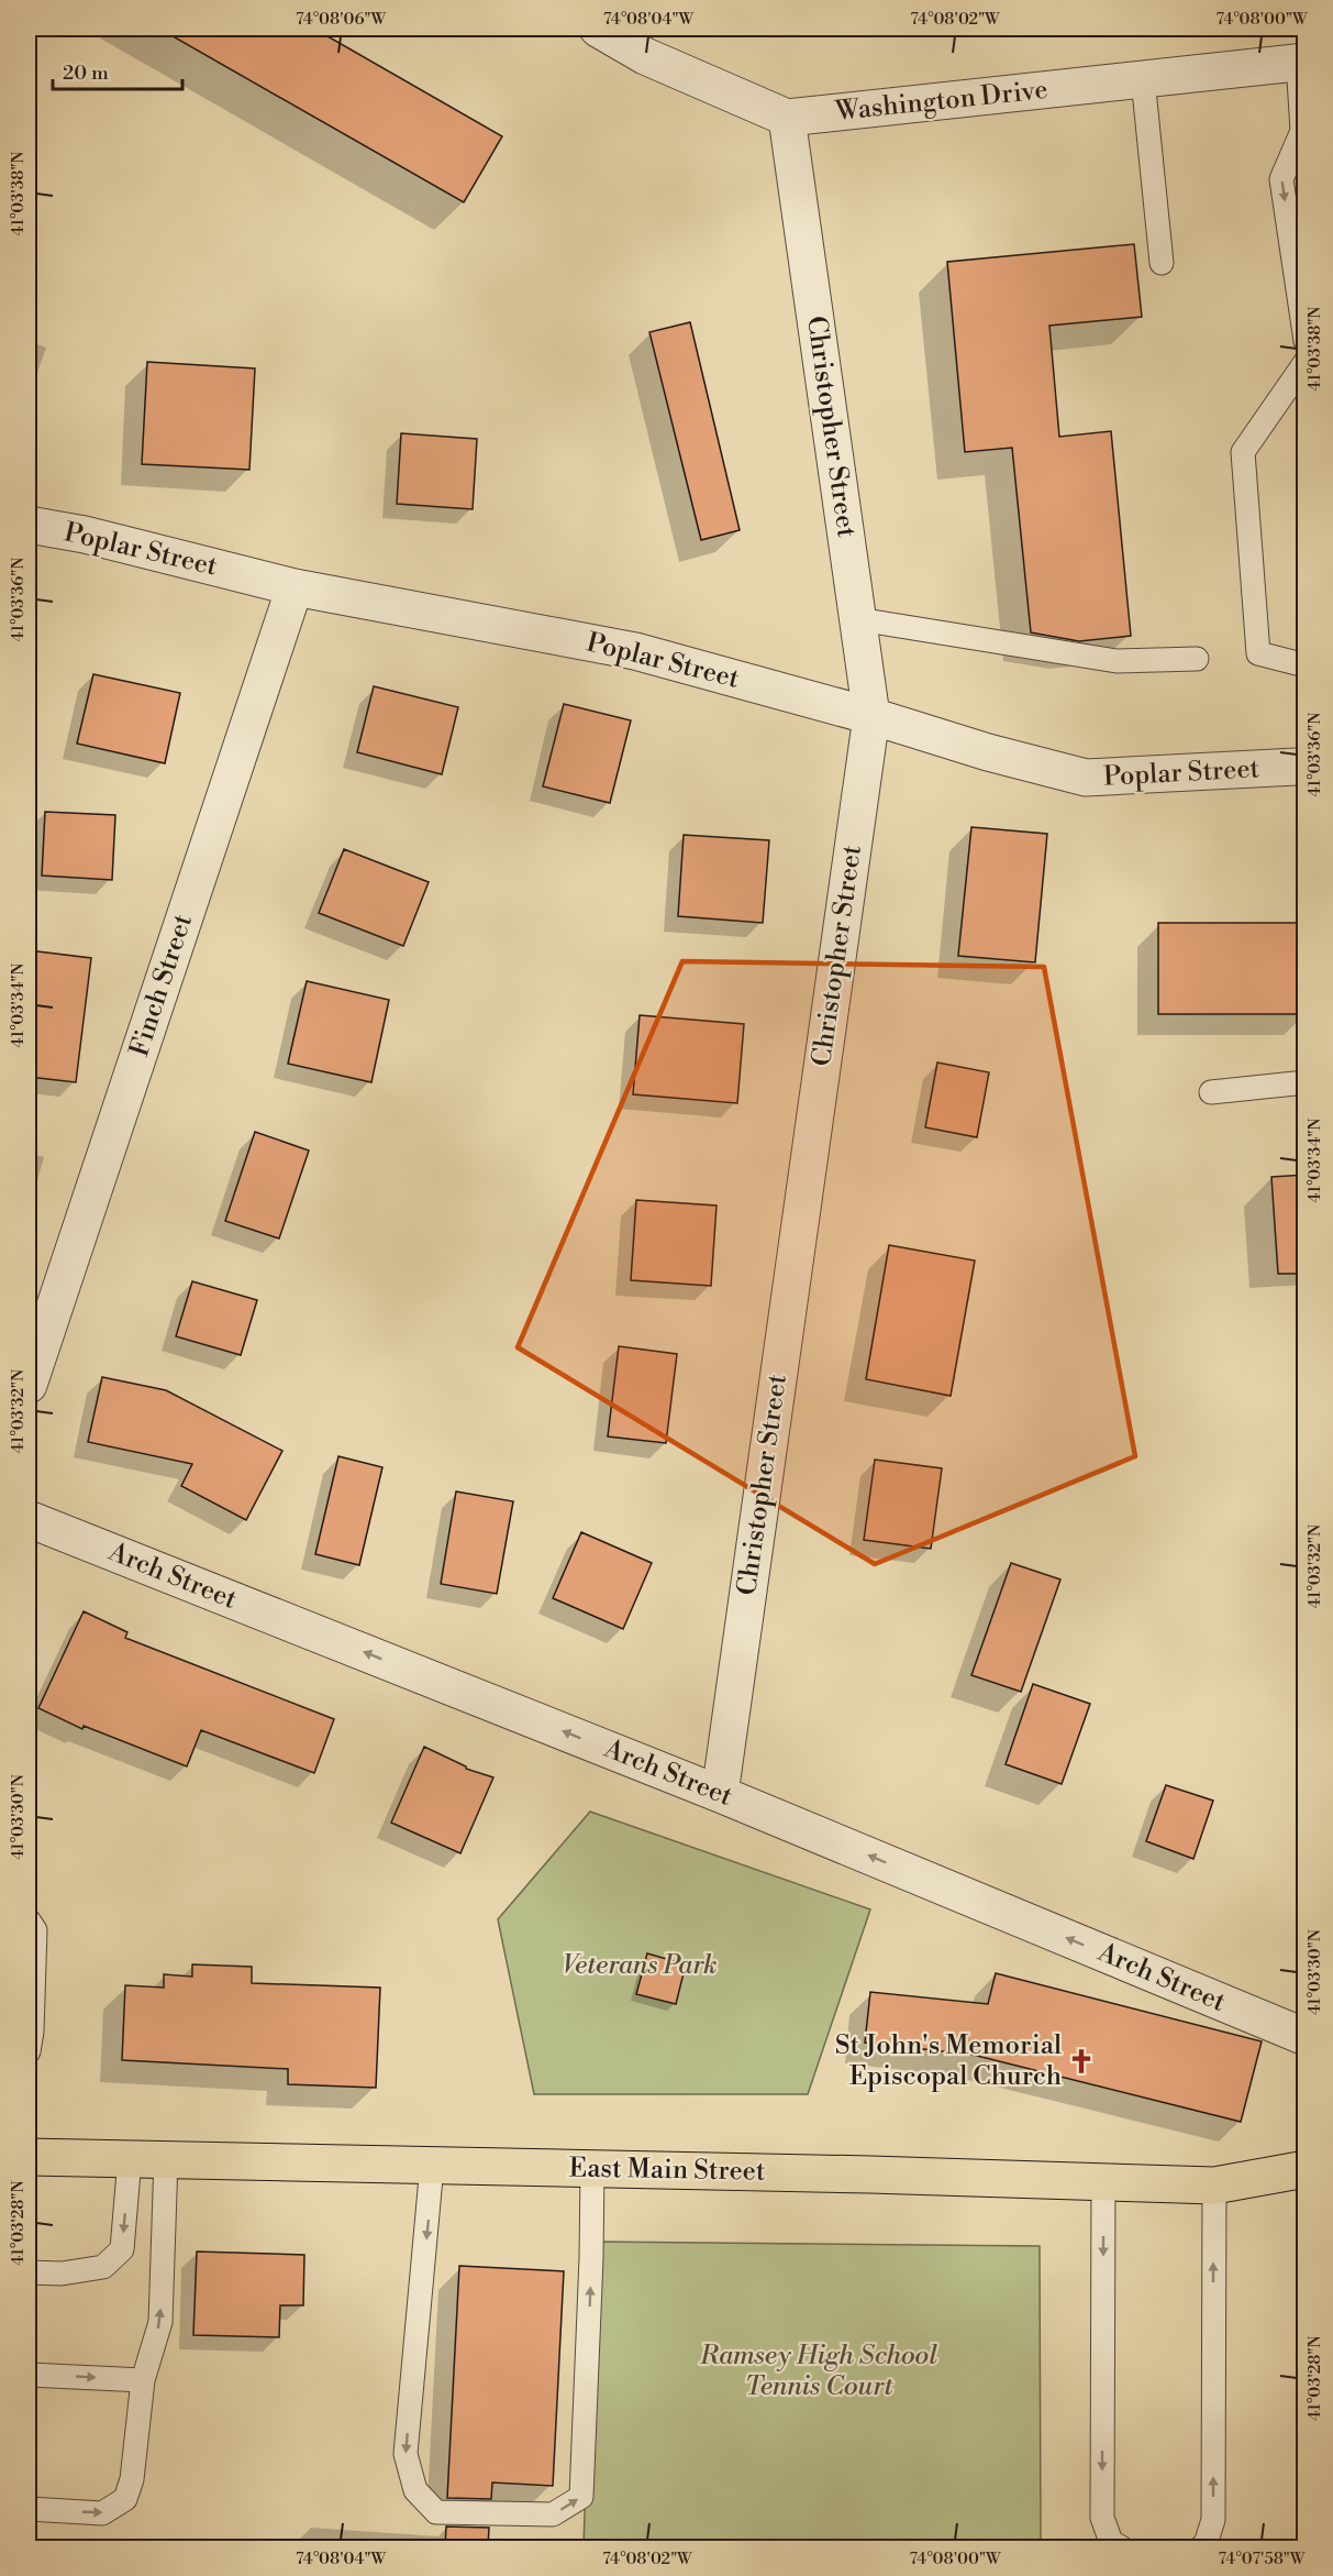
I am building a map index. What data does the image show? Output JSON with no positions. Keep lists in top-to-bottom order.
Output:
{
  "streets": {
    "main road": ["East Main Street"],
    "street": [
      "Washington Drive",
      "Christopher Street",
      "Poplar Street",
      "Finch Street",
      "Arch Street"
    ]
  },
  "crossings": [
    ["Washington Drive", "Christopher Street"],
    ["Christopher Street", "Poplar Street"],
    ["Christopher Street", "Arch Street"],
    ["Poplar Street", "Finch Street"]
  ],
  "one_way": ["Arch Street"],
  "parks": ["Veterans Park", "Ramsey High School Tennis Court"],
  "places": {
    "church": ["St John's Memorial Episcopal Church"]
  },
  "scale_bar": "20 m",
  "coordinates": [
    "74°08'06\"W",
    "74°08'04\"W",
    "74°08'02\"W",
    "74°08'00\"W",
    "41°03'38\"N",
    "41°03'36\"N",
    "41°03'34\"N",
    "41°03'32\"N",
    "41°03'30\"N",
    "41°03'28\"N",
    "74°07'58\"W"
  ]
}
